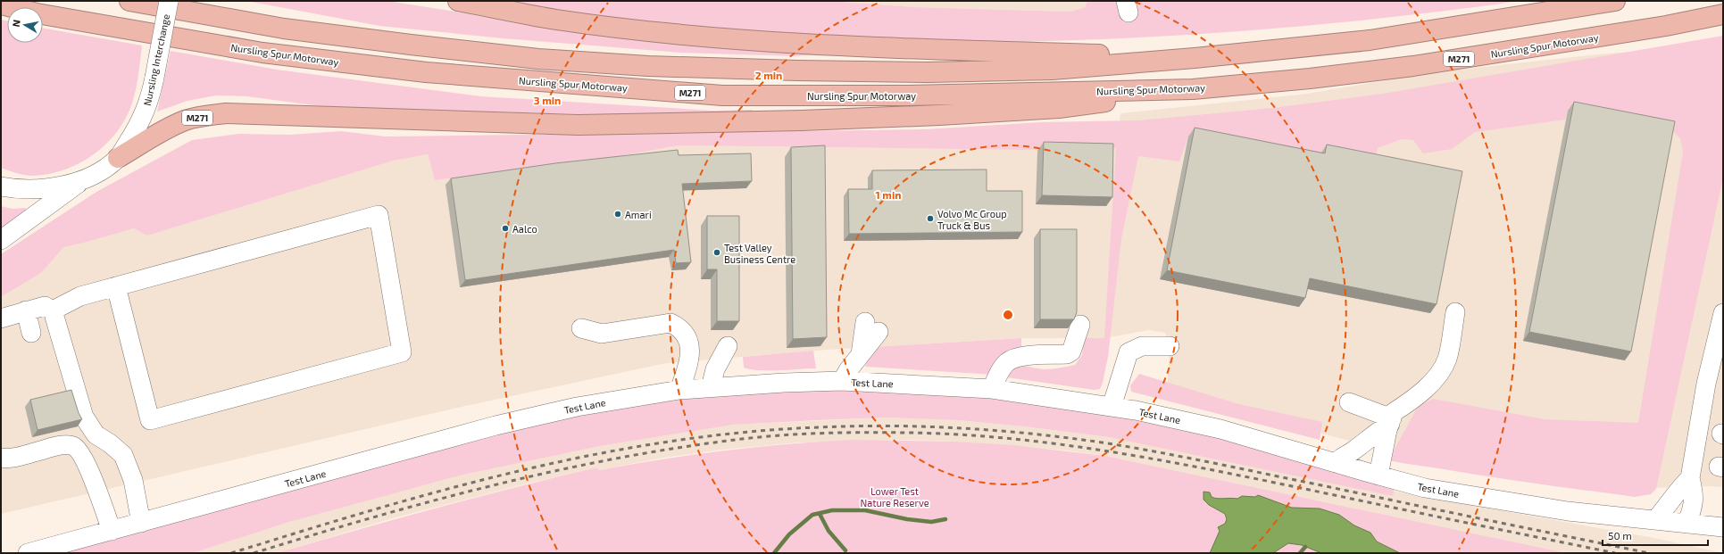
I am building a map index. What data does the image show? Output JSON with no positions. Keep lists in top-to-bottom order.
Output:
{
  "streets": {
    "highway": ["Nursling Spur Motorway", "M271"],
    "street": ["Nursling Interchange", "Test Lane"]
  },
  "crossings": [
    ["Nursling Spur Motorway", "M271"],
    ["M271", "Nursling Interchange"]
  ],
  "parks": ["Lower Test Nature Reserve"],
  "places": [
    "Amari",
    "Volvo Mc Group Truck & Bus",
    "Aalco",
    "Test Valley Business Centre"
  ],
  "scale_bar": "50 m",
  "north": "left",
  "rings": ["2 min", "3 min", "1 min"]
}
